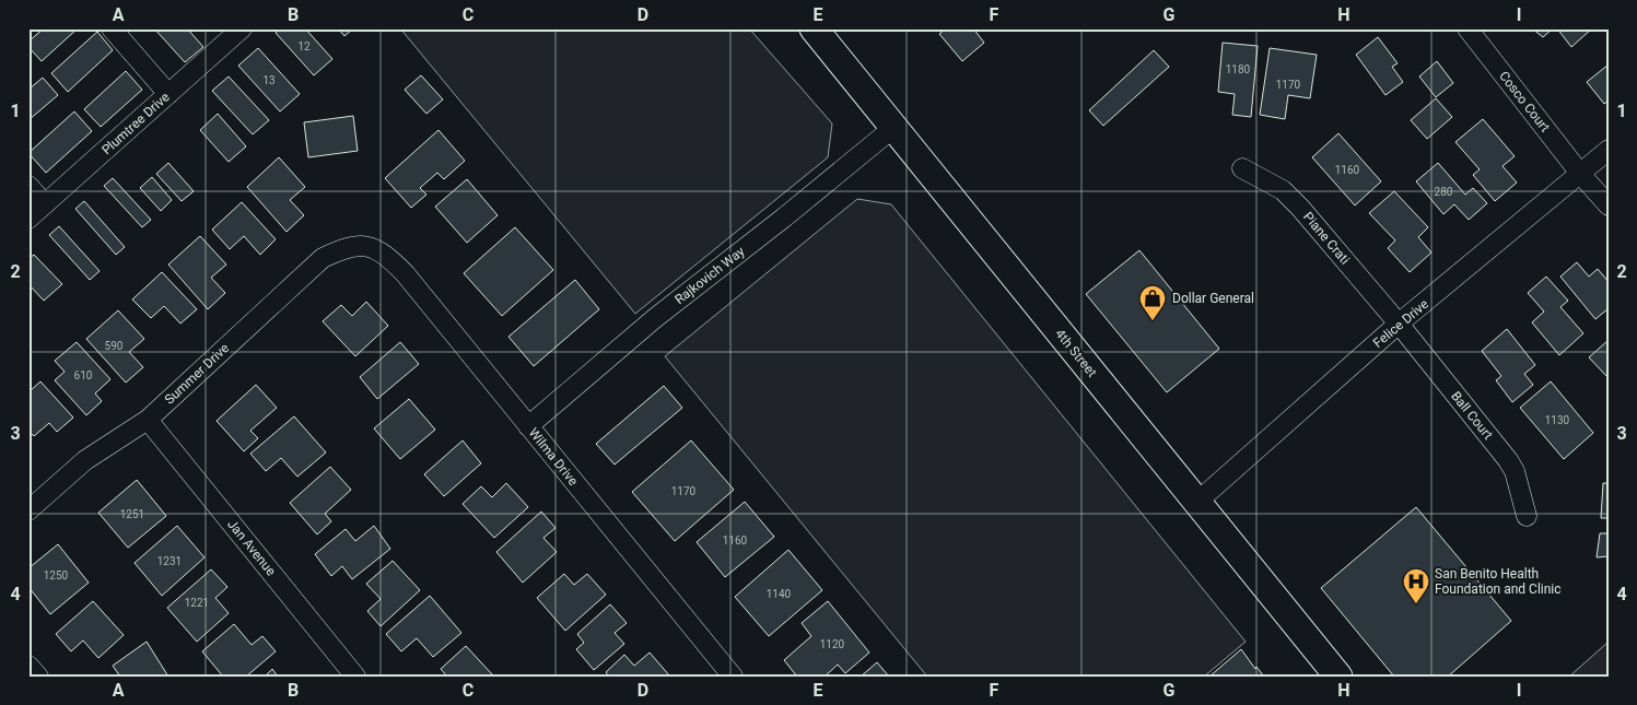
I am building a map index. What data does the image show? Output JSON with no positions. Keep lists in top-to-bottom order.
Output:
{
  "streets": {
    "main road": ["4th Street"],
    "street": [
      "Cosco Court",
      "Plumtree Drive",
      "Piane Crati",
      "Rajkovich Way",
      "Felice Drive",
      "Summer Drive",
      "Ball Court",
      "Wilma Drive",
      "Jan Avenue"
    ]
  },
  "crossings": [
    ["Cosco Court", "Felice Drive"],
    ["Piane Crati", "Felice Drive"],
    ["Piane Crati", "Ball Court"],
    ["Rajkovich Way", "4th Street"],
    ["Rajkovich Way", "Wilma Drive"],
    ["Felice Drive", "4th Street"],
    ["Felice Drive", "Ball Court"],
    ["Summer Drive", "Wilma Drive"],
    ["Summer Drive", "Jan Avenue"]
  ],
  "places": {
    "shop": ["Dollar General"],
    "hospital": ["San Benito Health Foundation and Clinic"]
  },
  "house_numbers": [
    "12",
    "1180",
    "13",
    "1170",
    "1160",
    "280",
    "590",
    "610",
    "1130",
    "1170",
    "1251",
    "1160",
    "1231",
    "1250",
    "1140",
    "1221",
    "1120"
  ],
  "grid": {
    "columns": [
      "A",
      "B",
      "C",
      "D",
      "E",
      "F",
      "G",
      "H",
      "I"
    ],
    "rows": [
      "1",
      "2",
      "3",
      "4"
    ]
  }
}
